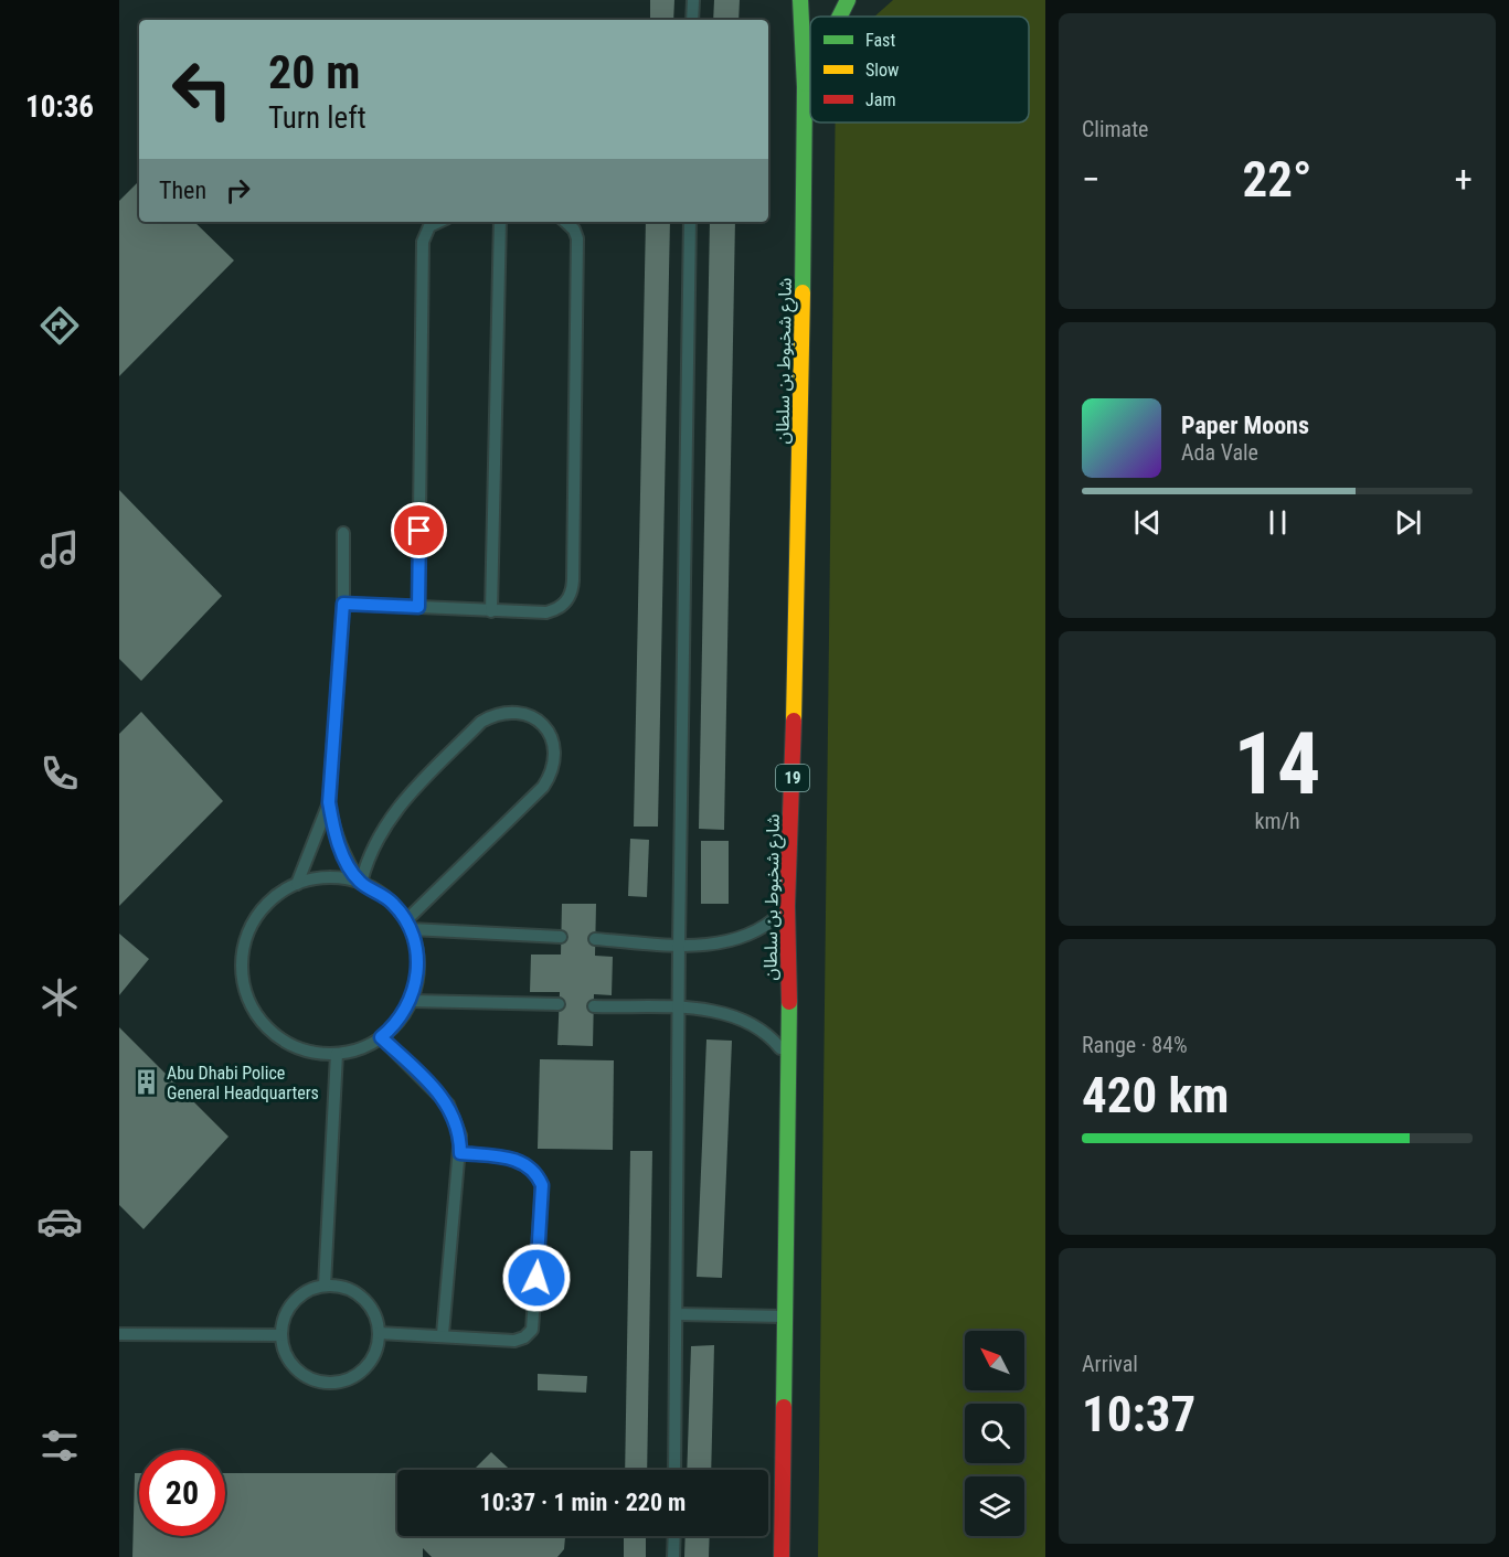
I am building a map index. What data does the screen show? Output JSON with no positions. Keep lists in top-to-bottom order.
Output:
{
  "streets": {
    "main road": ["شارع شخبوط بن سلطان", "19"]
  },
  "places": {
    "building": ["Abu Dhabi Police General Headquarters"]
  },
  "legend": ["Fast", "Slow", "Jam"],
  "north": "top left",
  "page": {
    "tabs": "10:36",
    "tile": [
      "Climate",
      ["14", "km/h"],
      ["Range · 84%", "420 km"],
      ["Arrival", "10:37"]
    ],
    "turn": ["20 m", "Turn left"],
    "heat": ["−", "22°", "+"],
    "then": "Then",
    "song": ["Paper Moons", "Ada Vale"],
    "limit": "20",
    "trip": "10:37 · 1 min · 220 m"
  }
}
